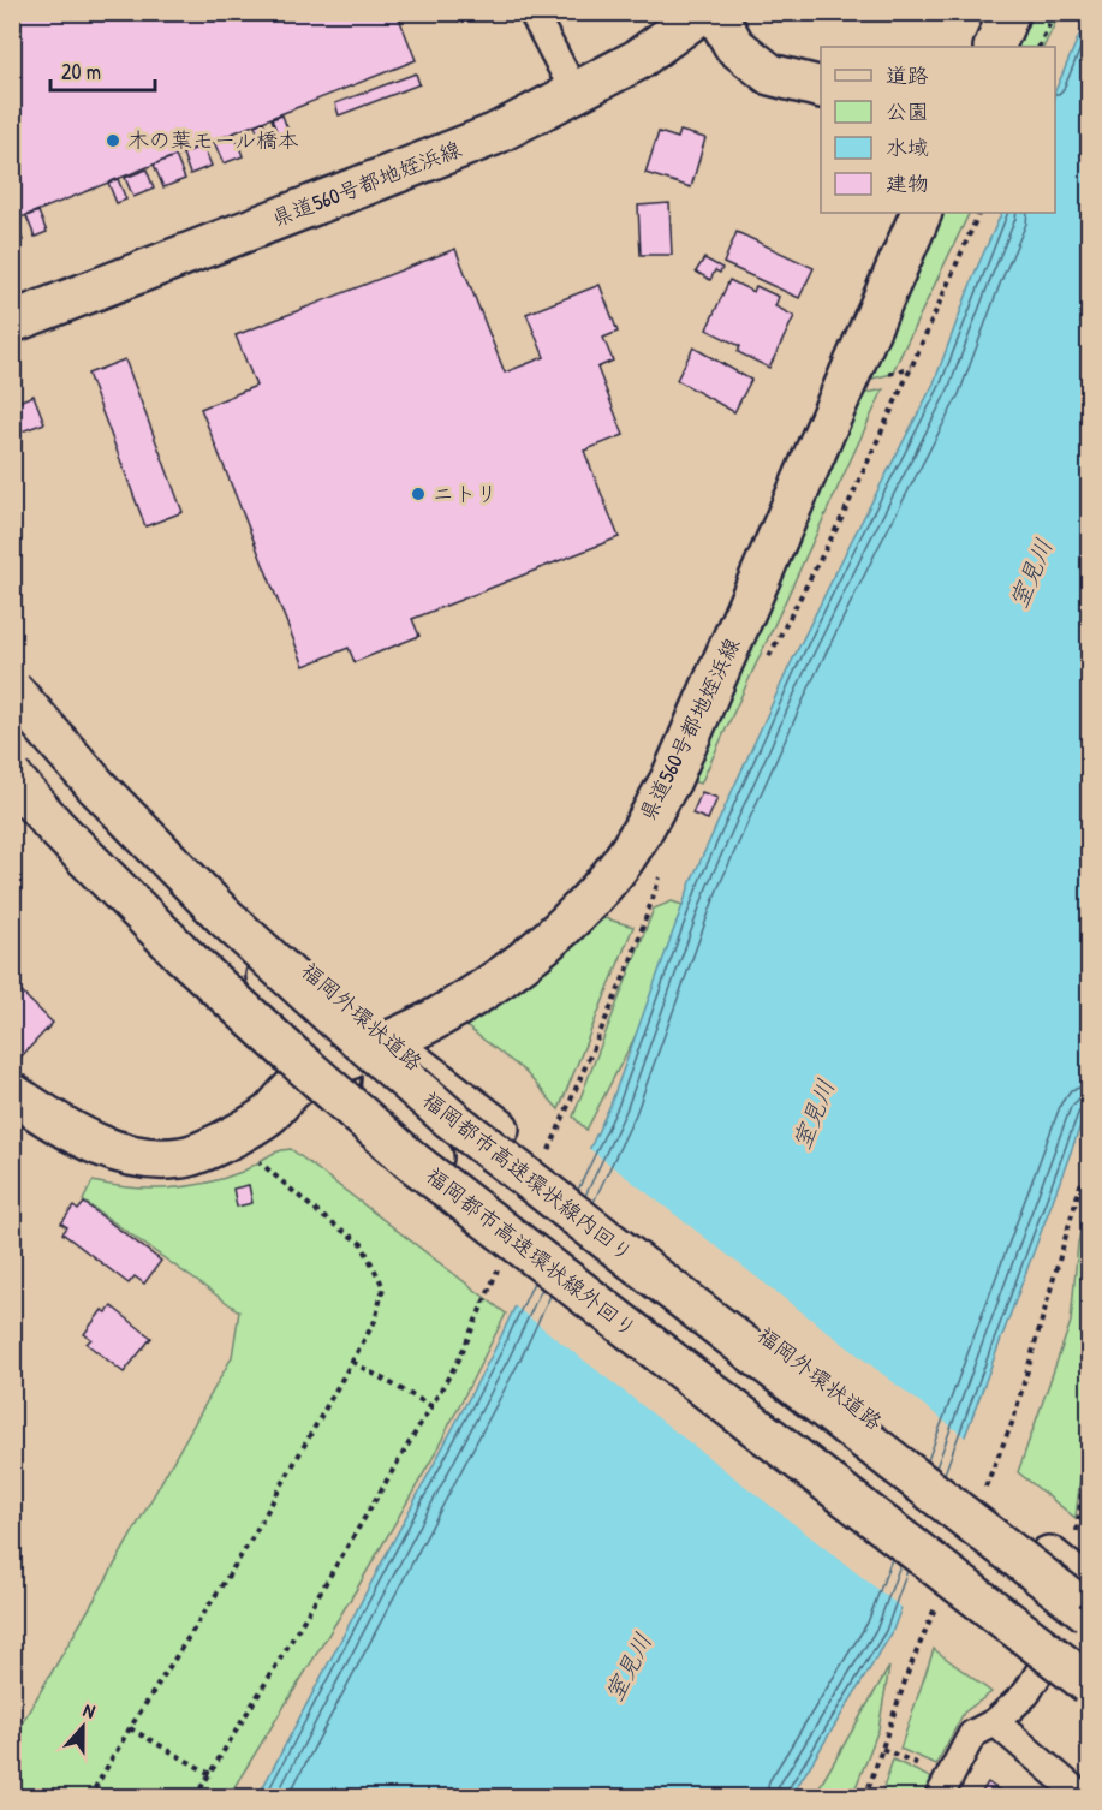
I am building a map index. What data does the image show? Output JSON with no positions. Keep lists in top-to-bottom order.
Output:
{
  "streets": {
    "main road": [
      "県道560号都地姪浜線",
      "福岡外環状道路",
      "福岡都市高速環状線内回り",
      "福岡都市高速環状線外回り"
    ]
  },
  "crossings": [
    ["県道560号都地姪浜線", "福岡外環状道路"]
  ],
  "water": ["室見川"],
  "places": ["木の葉モール橋本", "ニトリ"],
  "legend": [
    "道路",
    "公園",
    "水域",
    "建物"
  ],
  "scale_bar": "20 m",
  "north": "top"
}
